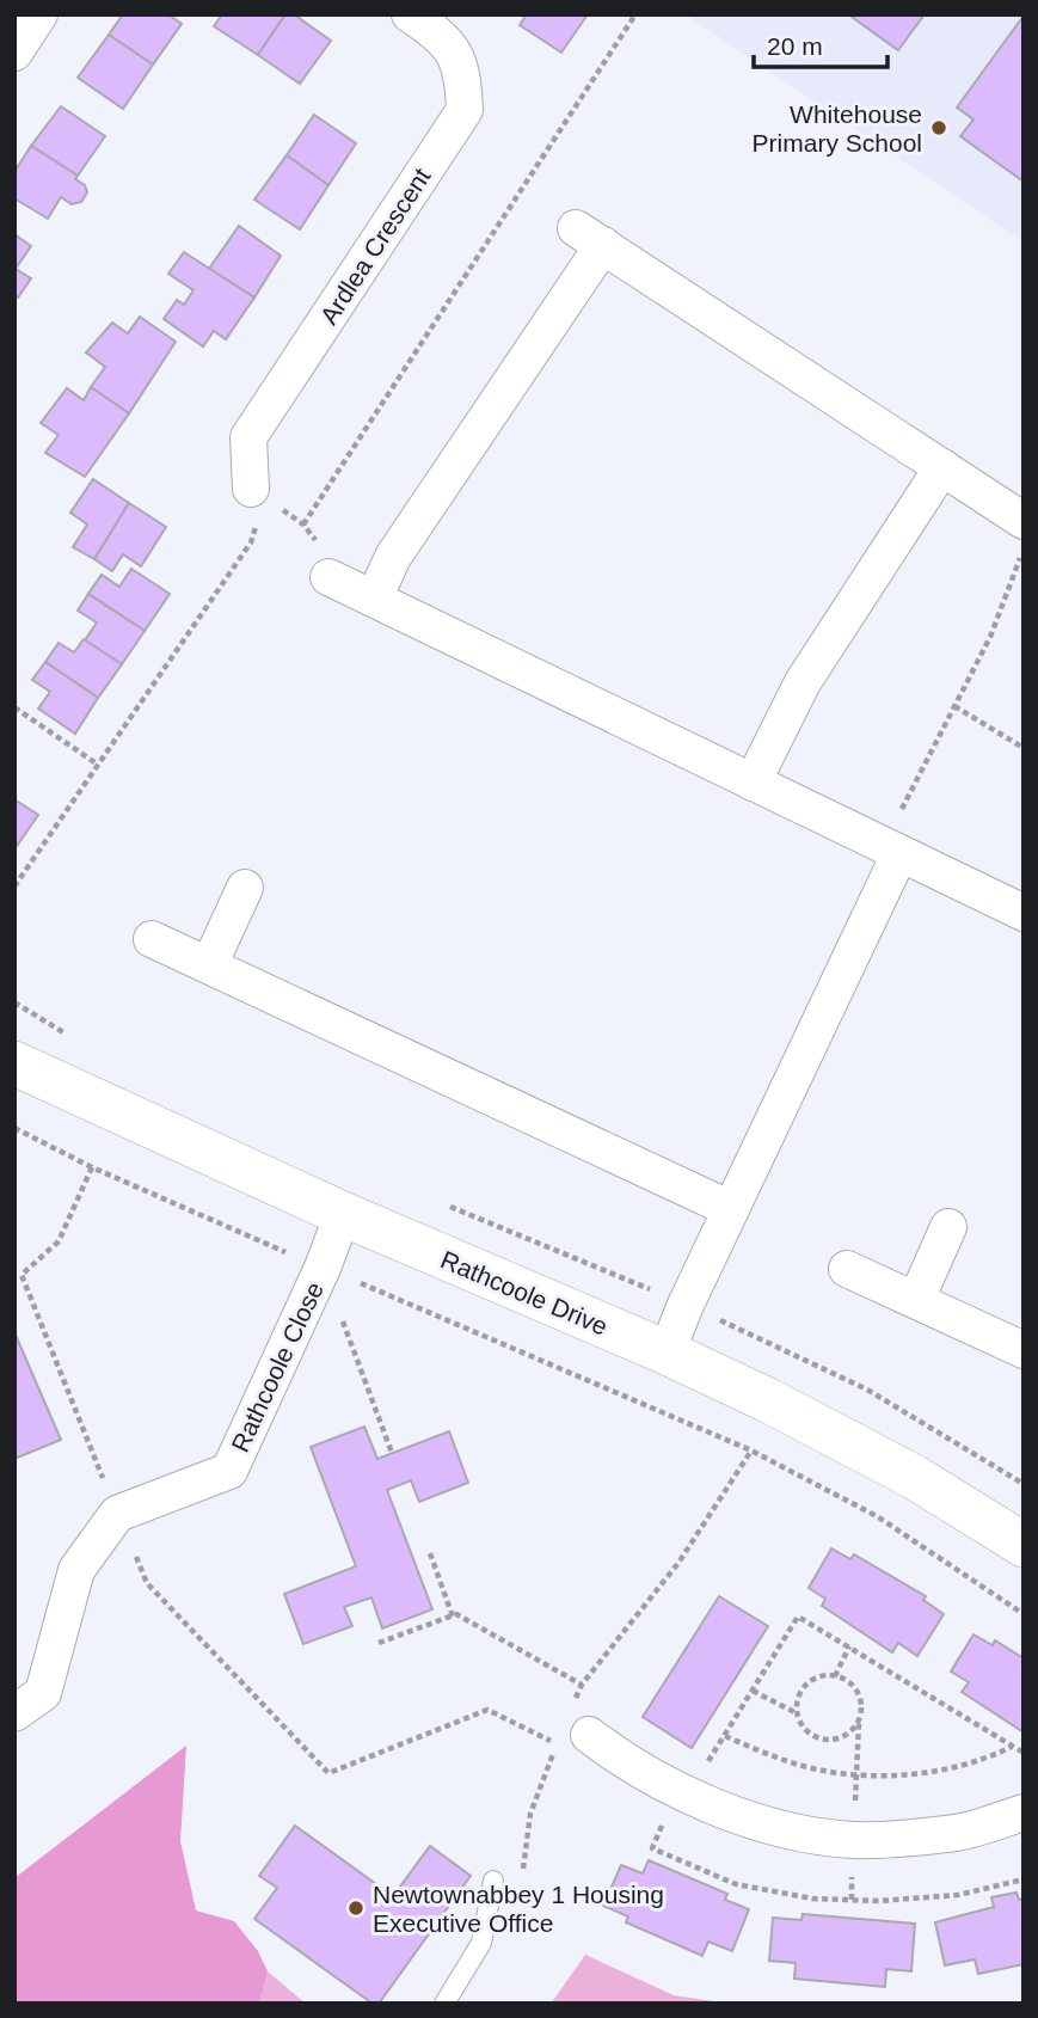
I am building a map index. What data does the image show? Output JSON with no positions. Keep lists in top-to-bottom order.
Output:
{
  "streets": {
    "street": ["Ardlea Crescent", "Rathcoole Drive", "Rathcoole Close"]
  },
  "crossings": [
    ["Rathcoole Drive", "Rathcoole Close"]
  ],
  "places": ["Whitehouse Primary School", "Newtownabbey 1 Housing Executive Office"],
  "scale_bar": "20 m"
}
